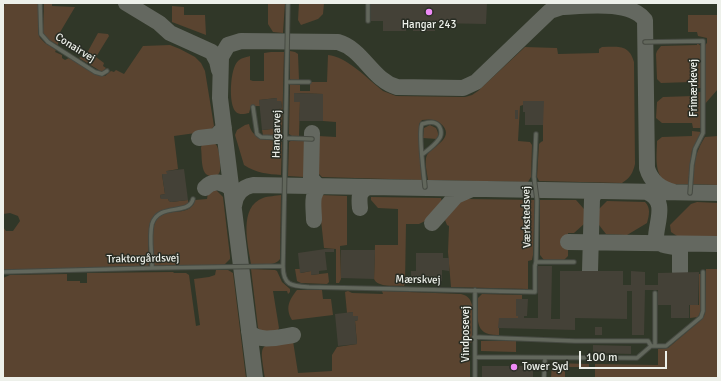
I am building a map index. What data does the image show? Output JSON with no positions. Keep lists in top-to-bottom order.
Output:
{
  "streets": {
    "lane": [
      "Conairvej",
      "Frimærkevej",
      "Hangarvej",
      "Værkstedsvej",
      "Traktorgårdsvej",
      "Mærskvej",
      "Vindposevej"
    ]
  },
  "crossings": [
    ["Hangarvej", "Traktorgårdsvej"],
    ["Hangarvej", "Mærskvej"],
    ["Værkstedsvej", "Mærskvej"],
    ["Traktorgårdsvej", "Mærskvej"],
    ["Mærskvej", "Vindposevej"]
  ],
  "places": ["Hangar 243", "Tower Syd"],
  "scale_bar": "100 m"
}
